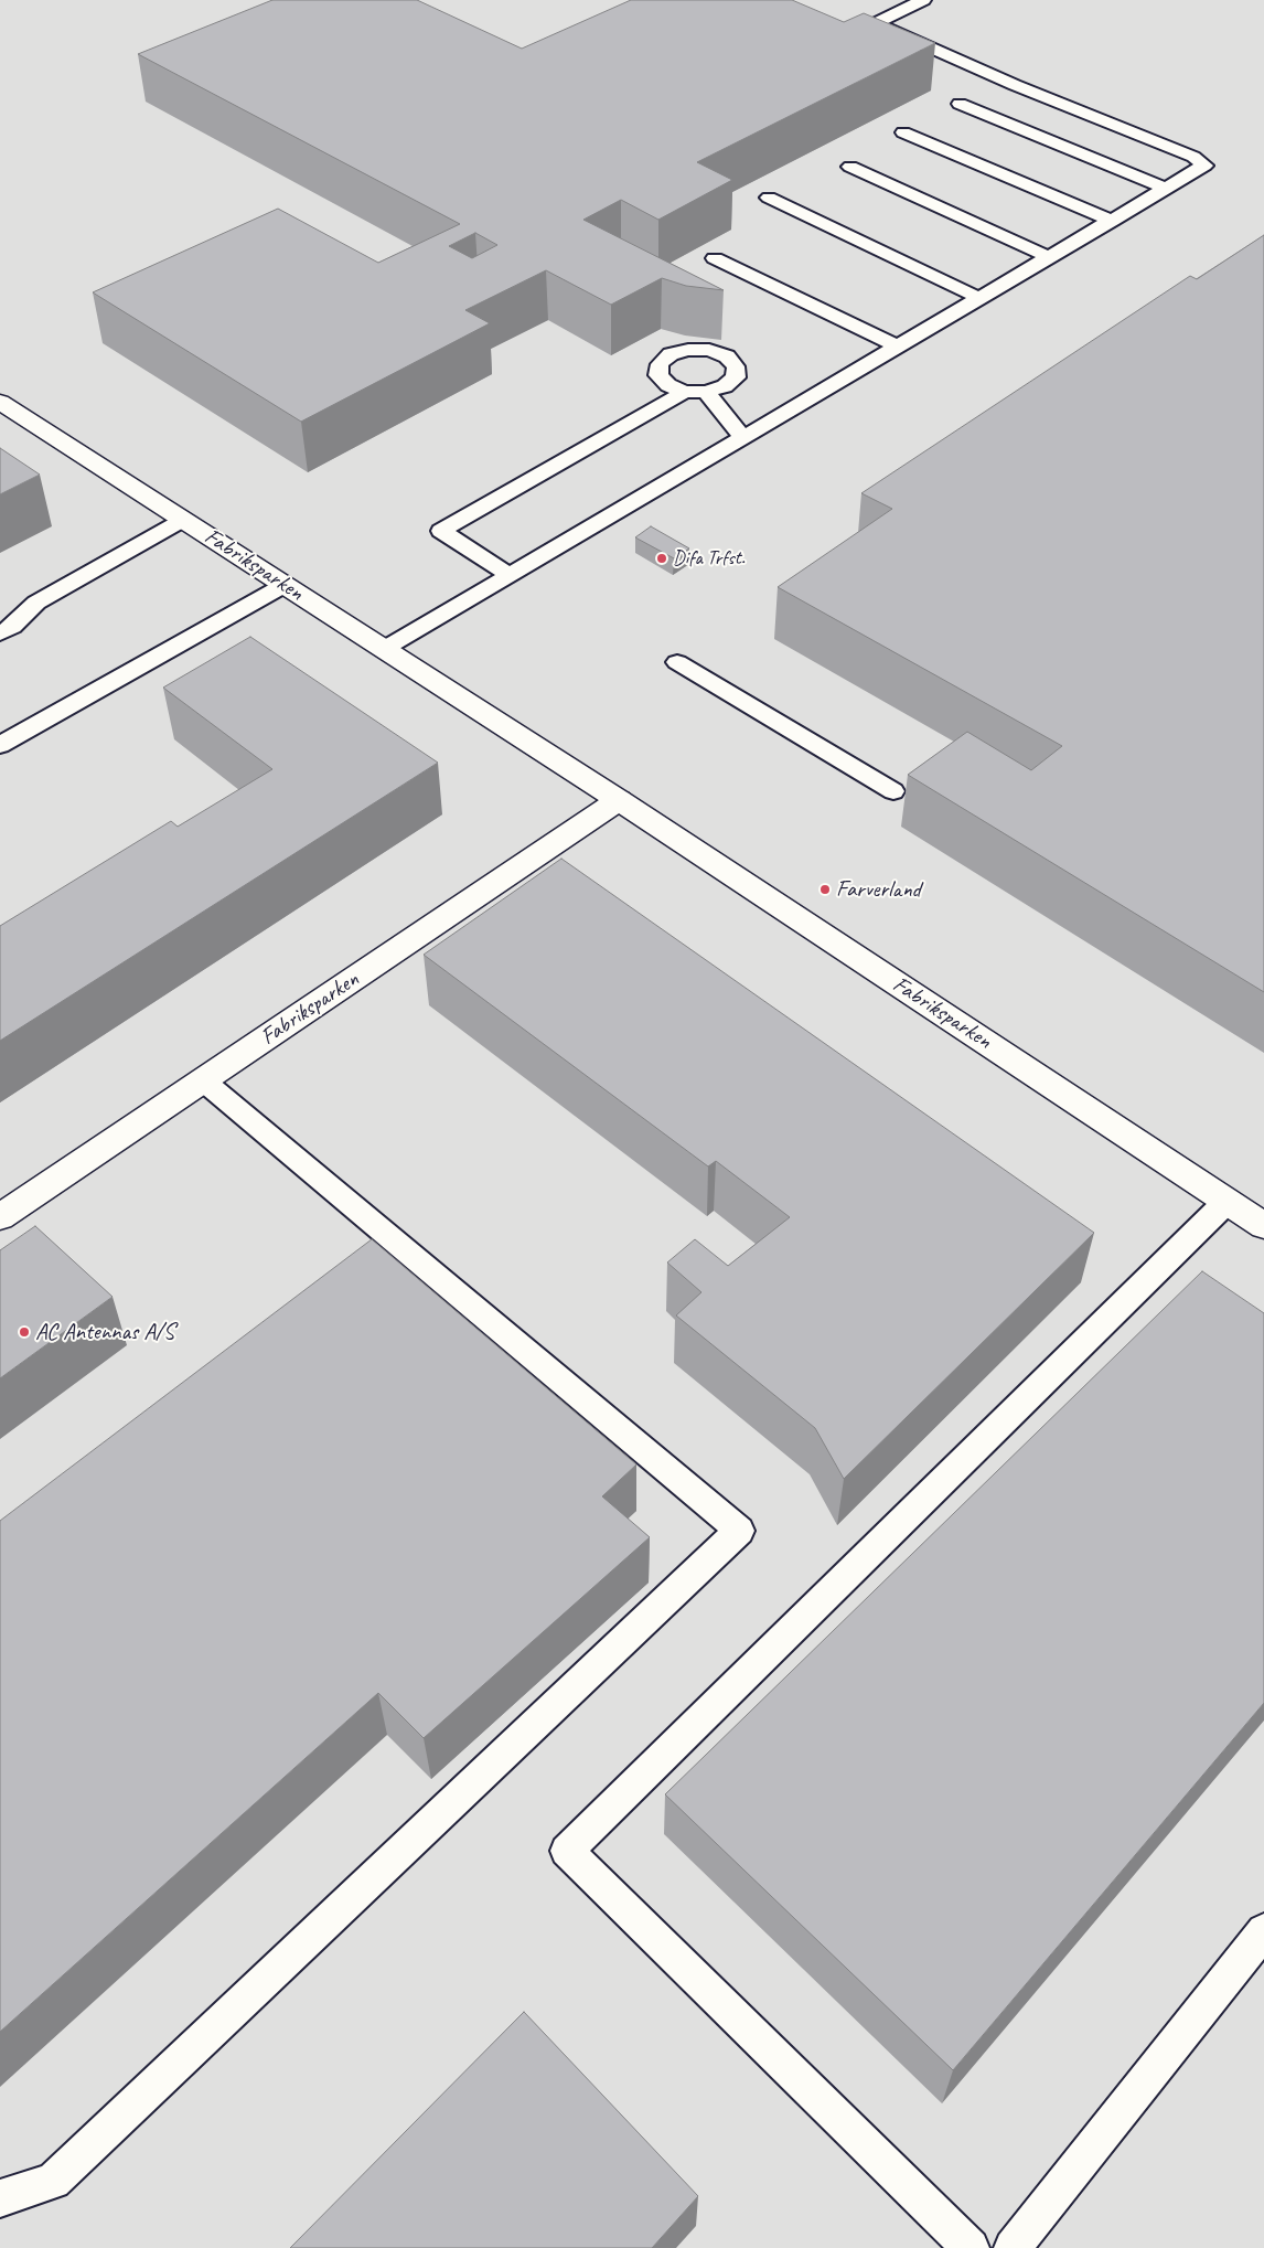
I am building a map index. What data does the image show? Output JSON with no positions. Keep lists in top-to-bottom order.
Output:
{
  "streets": {
    "street": ["Fabriksparken"]
  },
  "places": ["Difa Trfst.", "Farverland", "AC Antennas A/S"]
}
